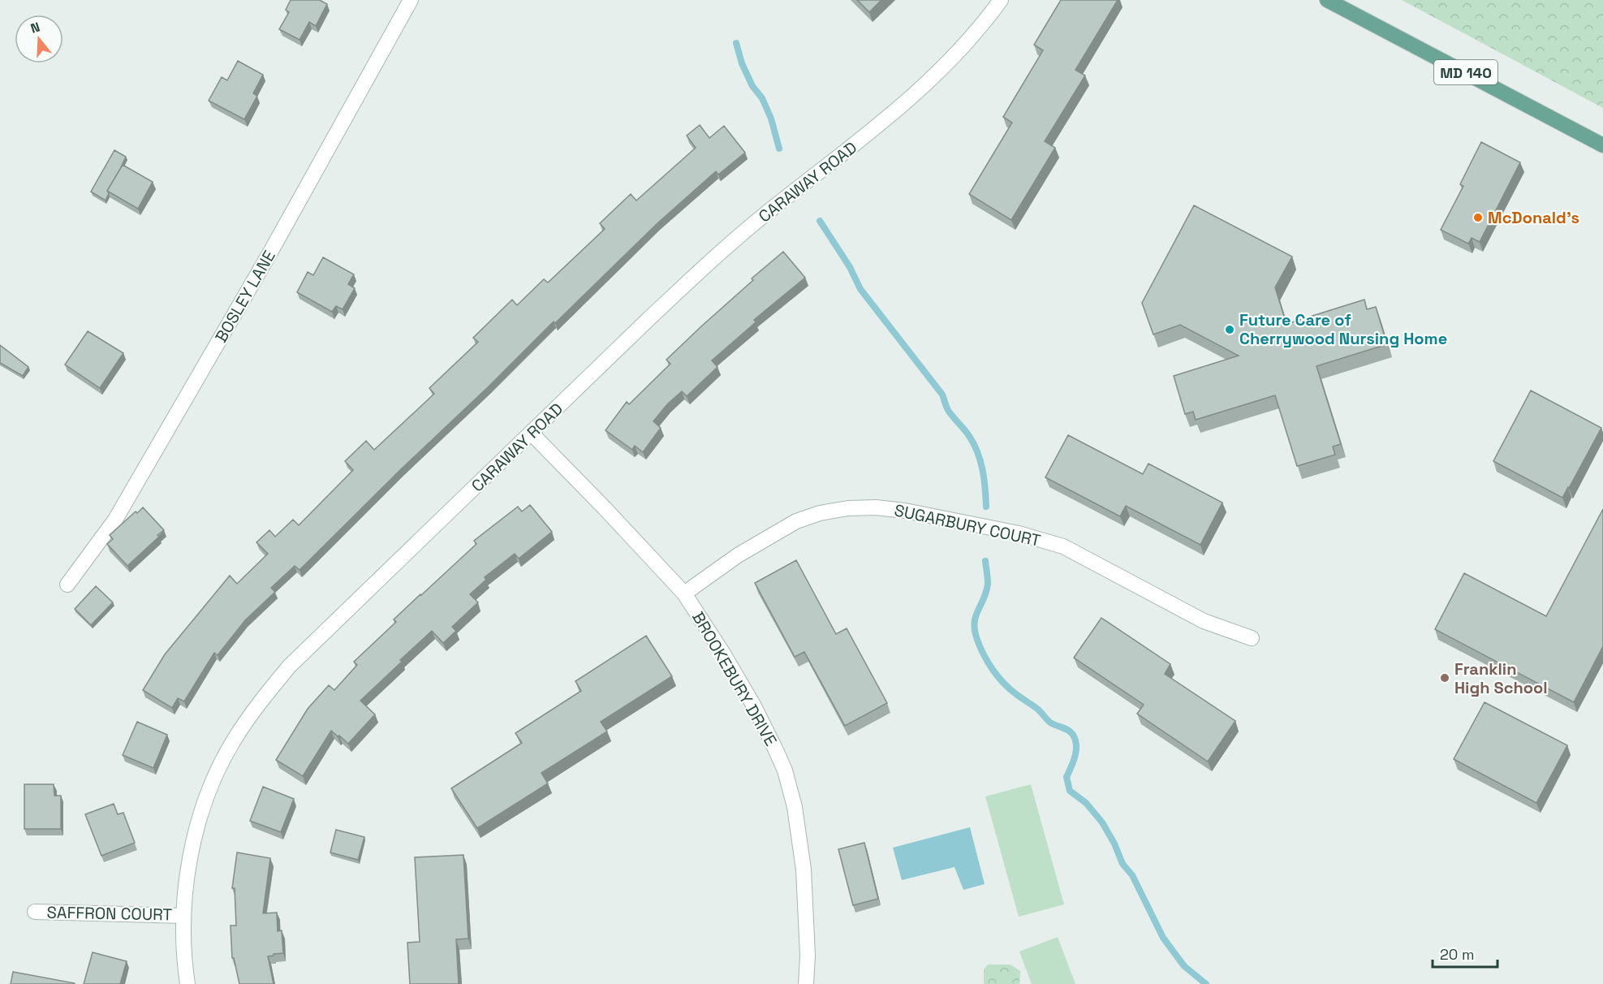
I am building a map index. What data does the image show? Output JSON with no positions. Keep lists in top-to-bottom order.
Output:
{
  "streets": {
    "main road": ["MD 140"],
    "street": [
      "CARAWAY ROAD",
      "BOSLEY LANE",
      "SUGARBURY COURT",
      "BROOKEBURY DRIVE",
      "SAFFRON COURT"
    ]
  },
  "crossings": [
    ["CARAWAY ROAD", "BROOKEBURY DRIVE"],
    ["CARAWAY ROAD", "SAFFRON COURT"],
    ["SUGARBURY COURT", "BROOKEBURY DRIVE"]
  ],
  "places": ["McDonald's", "Future Care of Cherrywood Nursing Home", "Franklin High School"],
  "scale_bar": "20 m",
  "north": "top"
}
